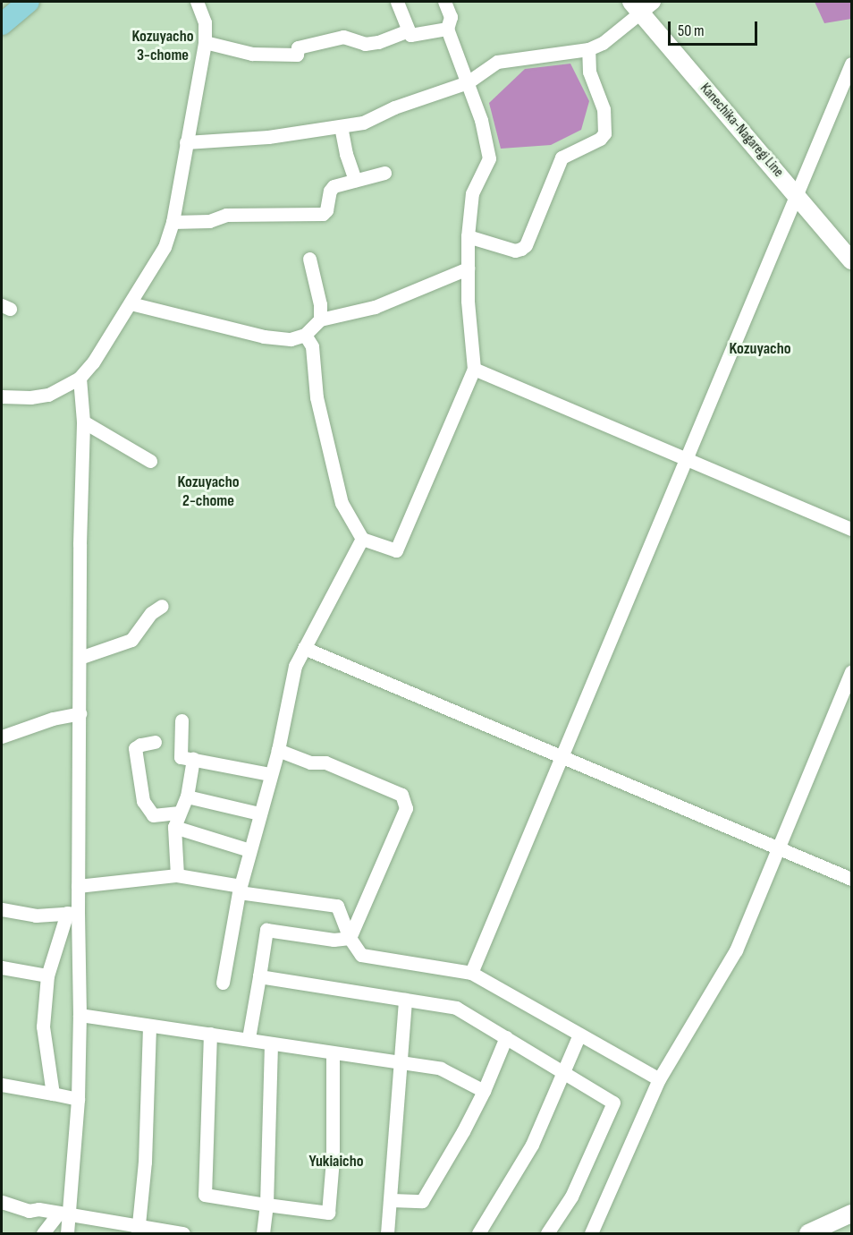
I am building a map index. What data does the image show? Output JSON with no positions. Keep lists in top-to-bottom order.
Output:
{
  "streets": {
    "street": ["Kanechika-Nagaregi Line"]
  },
  "districts": [
    "Kozuyacho 3-chome",
    "Kozuyacho",
    "Kozuyacho 2-chome",
    "Yukiaicho"
  ],
  "scale_bar": "50 m"
}
